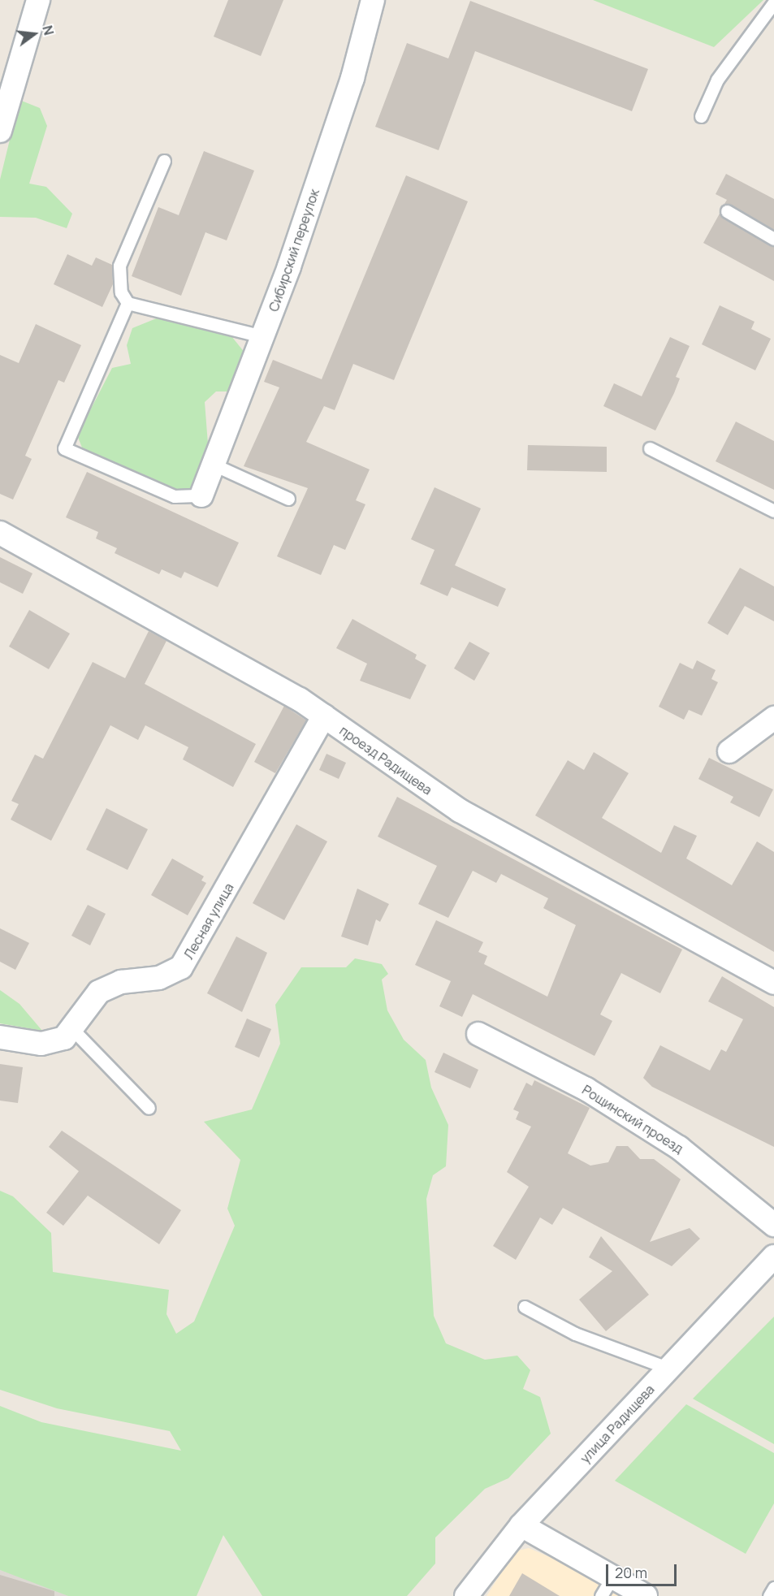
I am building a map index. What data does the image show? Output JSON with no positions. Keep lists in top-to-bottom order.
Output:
{
  "streets": {
    "street": [
      "Сибирский переулок",
      "проезд Радищева",
      "Лесная улица",
      "Рощинский проезд",
      "улица Радищева"
    ]
  },
  "crossings": [
    ["проезд Радищева", "Лесная улица"]
  ],
  "scale_bar": "20 m",
  "north": "right"
}
